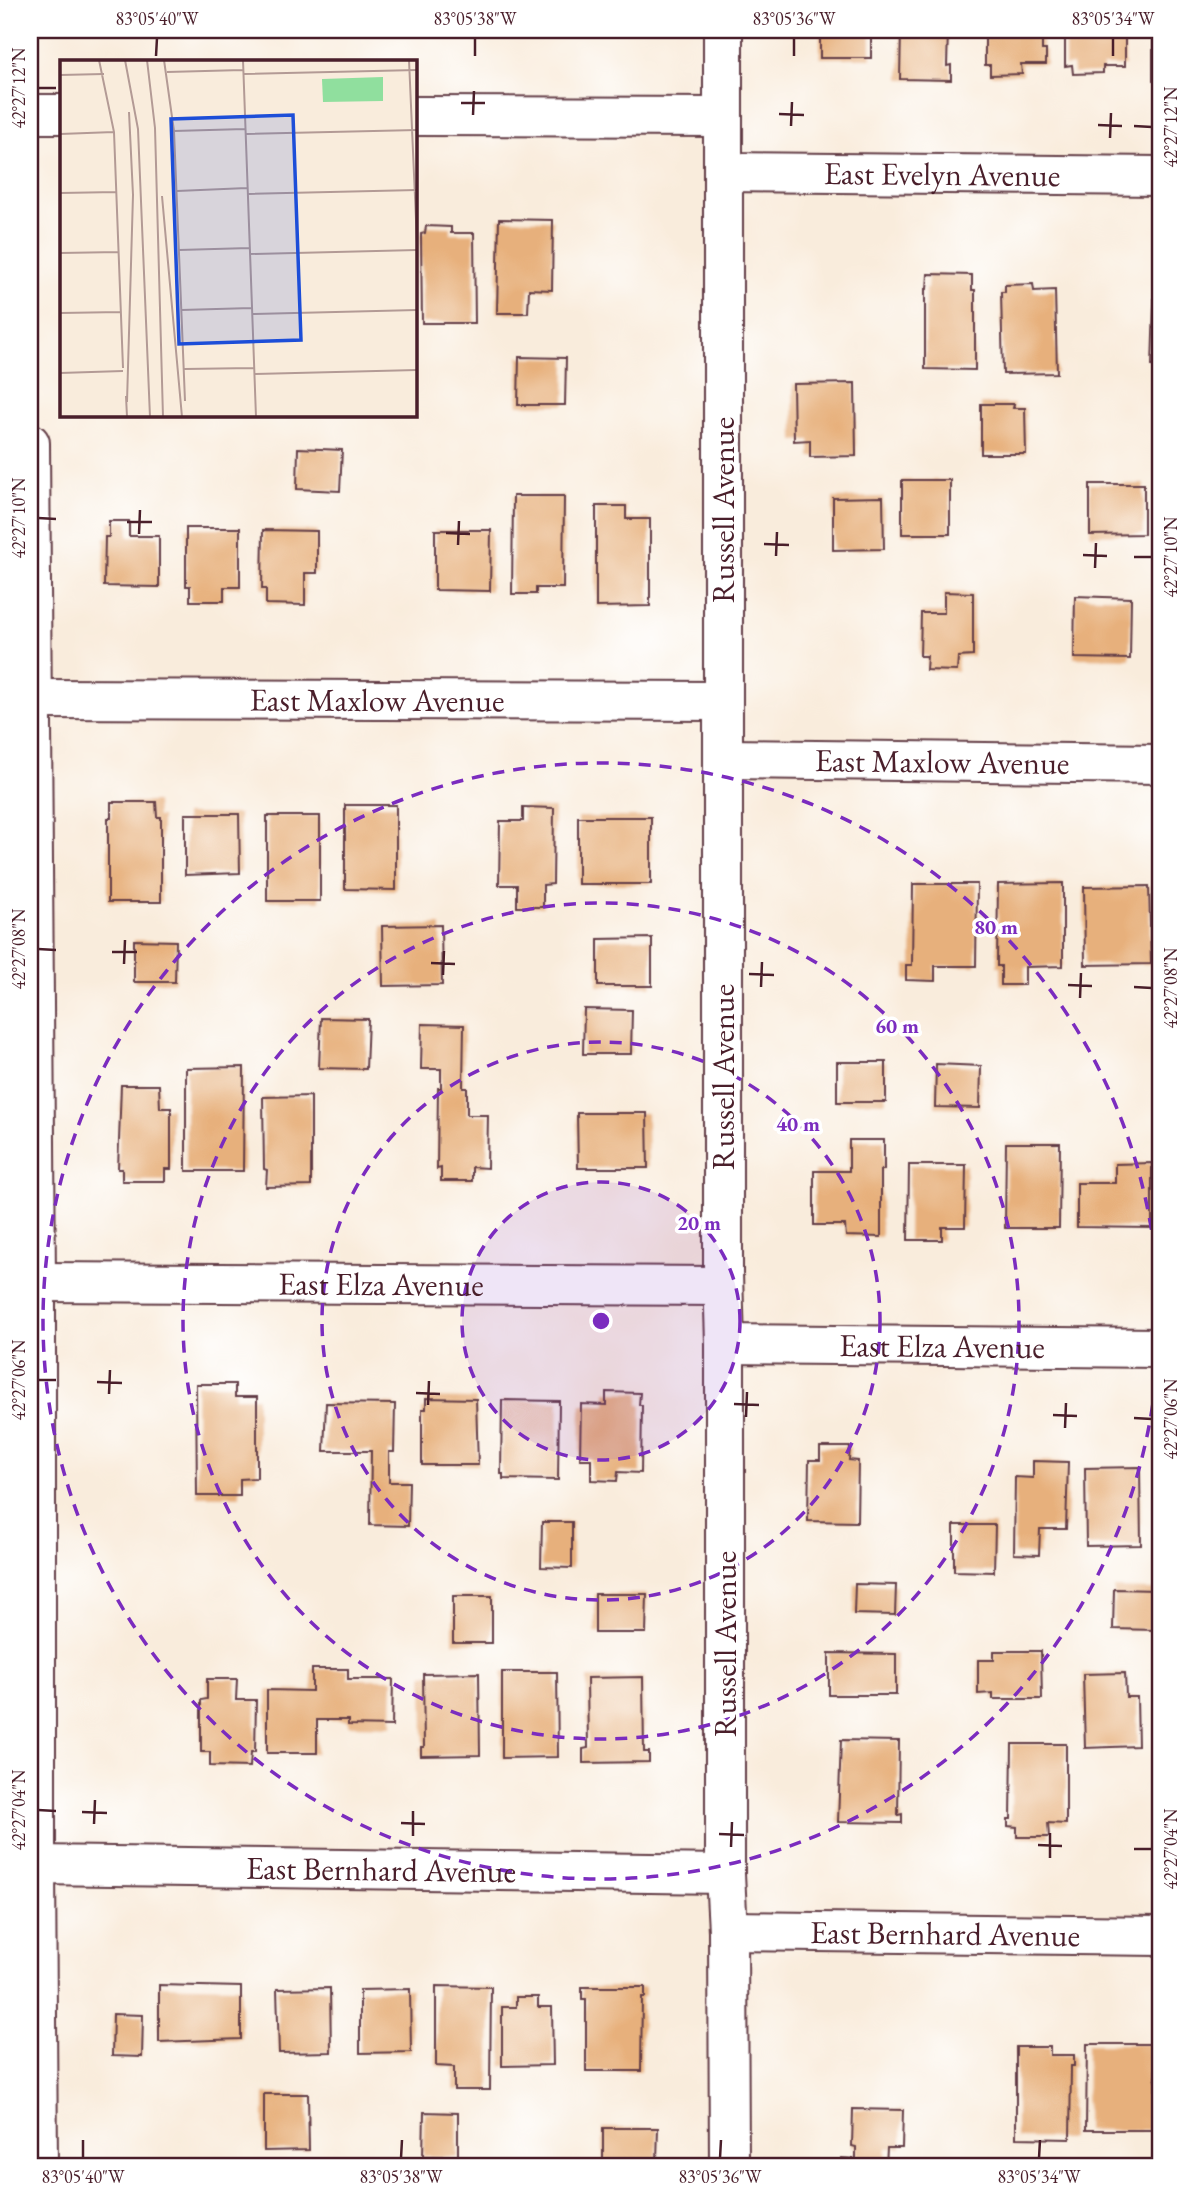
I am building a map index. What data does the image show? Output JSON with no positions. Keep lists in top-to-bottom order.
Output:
{
  "streets": {
    "street": [
      "East Evelyn Avenue",
      "Russell Avenue",
      "East Maxlow Avenue",
      "East Elza Avenue",
      "East Bernhard Avenue"
    ]
  },
  "crossings": [
    ["East Evelyn Avenue", "Russell Avenue"],
    ["Russell Avenue", "East Maxlow Avenue"],
    ["Russell Avenue", "East Elza Avenue"],
    ["Russell Avenue", "East Bernhard Avenue"]
  ],
  "coordinates": [
    "83°05'40\"W",
    "83°05'38\"W",
    "83°05'36\"W",
    "83°05'34\"W",
    "42°27'12\"N",
    "42°27'10\"N",
    "42°27'08\"N",
    "42°27'06\"N",
    "42°27'04\"N"
  ],
  "rings": [
    "80 m",
    "60 m",
    "40 m",
    "20 m"
  ]
}
